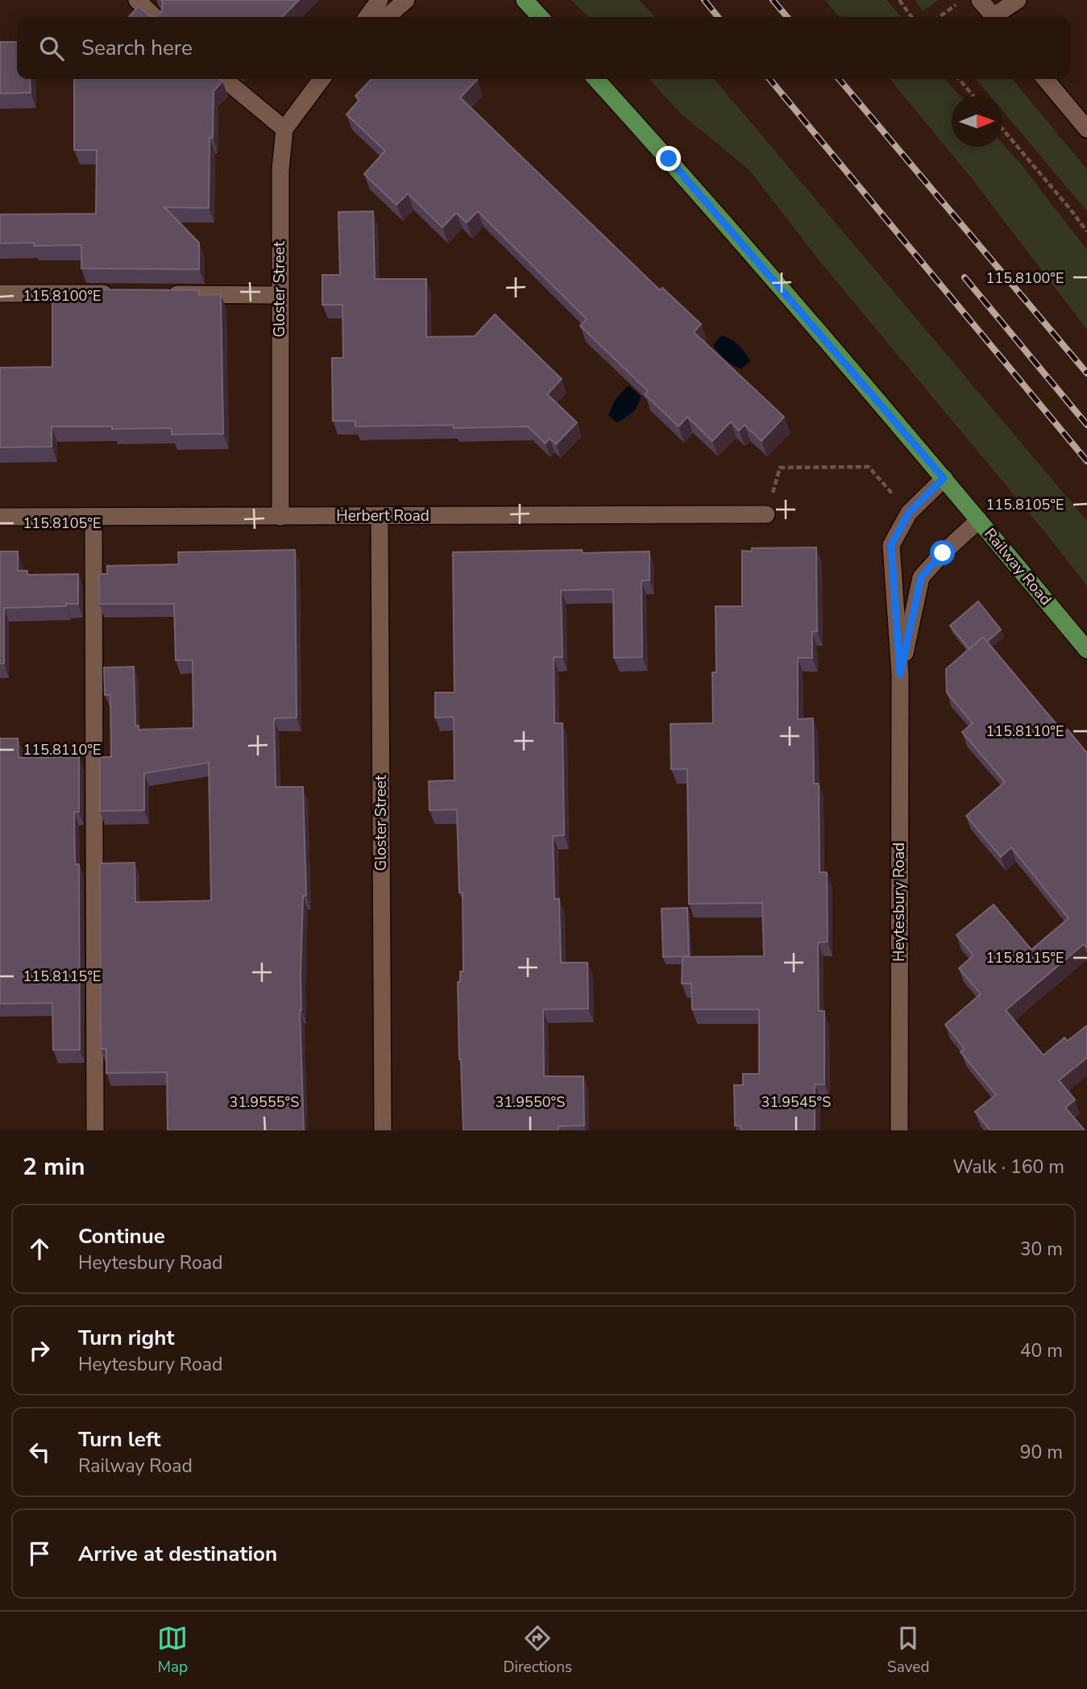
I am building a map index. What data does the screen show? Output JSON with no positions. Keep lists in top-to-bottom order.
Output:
{
  "streets": {
    "main road": ["Railway Road"],
    "street": ["Gloster Street", "Herbert Road", "Heytesbury Road"]
  },
  "crossings": [
    ["Gloster Street", "Herbert Road"],
    ["Railway Road", "Heytesbury Road"]
  ],
  "north": "right",
  "page": {
    "search": "Search here",
    "heading": ["2 min", "Walk · 160 m"],
    "list": [
      ["Continue", "Heytesbury Road", "30 m"],
      ["Turn right", "Heytesbury Road", "40 m"],
      ["Turn left", "Railway Road", "90 m"],
      "Arrive at destination"
    ],
    "nav": ["Map", "Directions", "Saved"]
  },
  "coordinates": [
    "115.8100°E",
    "115.8105°E",
    "115.8110°E",
    "115.8115°E",
    "31.9555°S",
    "31.9550°S",
    "31.9545°S"
  ]
}
